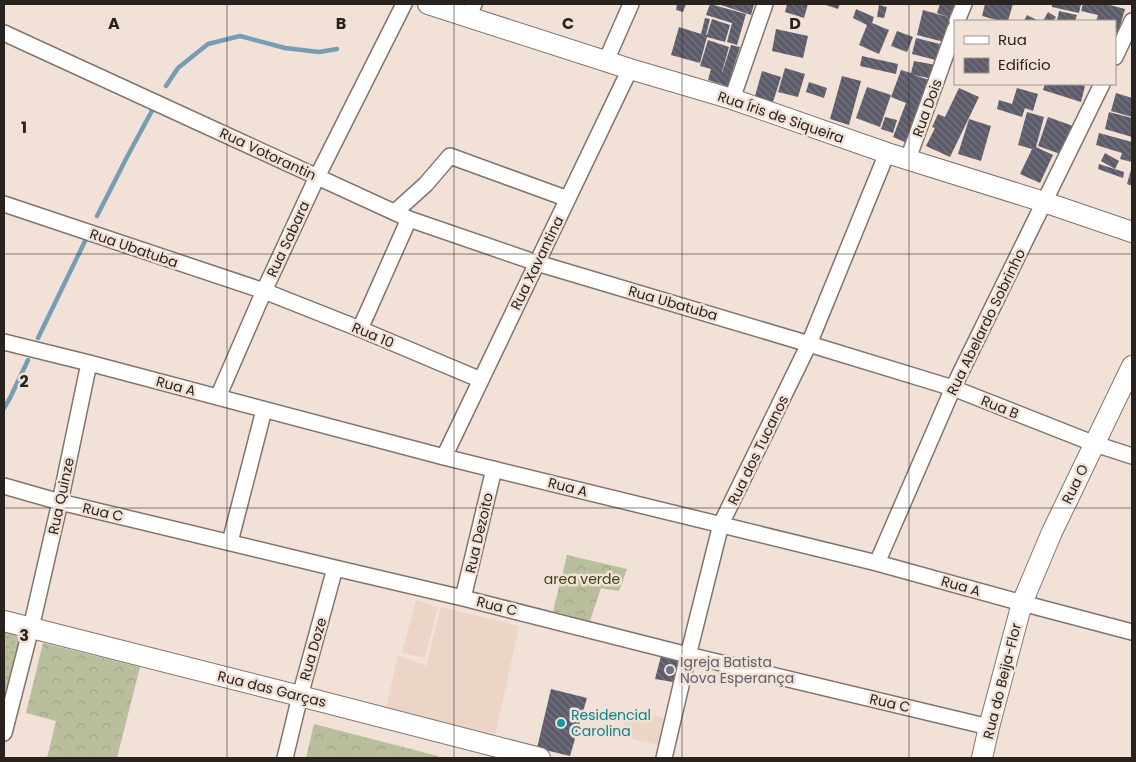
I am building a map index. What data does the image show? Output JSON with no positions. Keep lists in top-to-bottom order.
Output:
{
  "streets": {
    "street": [
      "Rua Dois",
      "Rua Íris de Siqueira",
      "Rua Votorantin",
      "Rua Sabara",
      "Rua Ubatuba",
      "Rua Xavantina",
      "Rua Abelardo Sobrinho",
      "Rua 10",
      "Rua A",
      "Rua B",
      "Rua dos Tucanos",
      "Rua O",
      "Rua Quinze",
      "Rua C",
      "Rua Dezoito",
      "Rua Doze",
      "Rua do Beija-Flor",
      "Rua das Garças"
    ]
  },
  "crossings": [
    ["Rua Dois", "Rua Íris de Siqueira"],
    ["Rua Íris de Siqueira", "Rua Xavantina"],
    ["Rua Íris de Siqueira", "Rua Abelardo Sobrinho"],
    ["Rua Íris de Siqueira", "Rua dos Tucanos"],
    ["Rua Votorantin", "Rua Sabara"],
    ["Rua Votorantin", "Rua Ubatuba"],
    ["Rua Votorantin", "Rua Xavantina"],
    ["Rua Sabara", "Rua Ubatuba"],
    ["Rua Sabara", "Rua 10"],
    ["Rua Sabara", "Rua A"],
    ["Rua Ubatuba", "Rua Xavantina"],
    ["Rua Ubatuba", "Rua 10"],
    ["Rua Ubatuba", "Rua B"],
    ["Rua Ubatuba", "Rua dos Tucanos"],
    ["Rua Xavantina", "Rua 10"],
    ["Rua Xavantina", "Rua A"],
    ["Rua Abelardo Sobrinho", "Rua A"],
    ["Rua Abelardo Sobrinho", "Rua B"],
    ["Rua A", "Rua dos Tucanos"],
    ["Rua A", "Rua O"],
    ["Rua A", "Rua Quinze"],
    ["Rua A", "Rua Dezoito"],
    ["Rua A", "Rua do Beija-Flor"],
    ["Rua B", "Rua dos Tucanos"],
    ["Rua B", "Rua O"],
    ["Rua dos Tucanos", "Rua C"],
    ["Rua O", "Rua do Beija-Flor"],
    ["Rua Quinze", "Rua C"],
    ["Rua Quinze", "Rua das Garças"],
    ["Rua C", "Rua Dezoito"],
    ["Rua C", "Rua Doze"],
    ["Rua C", "Rua do Beija-Flor"],
    ["Rua Doze", "Rua das Garças"]
  ],
  "parks": ["area verde"],
  "places": ["Igreja Batista Nova Esperança", "Residencial Carolina"],
  "legend": ["Rua", "Edifício"],
  "grid": {
    "columns": [
      "A",
      "B",
      "C",
      "D"
    ],
    "rows": ["1", "2", "3"]
  }
}
